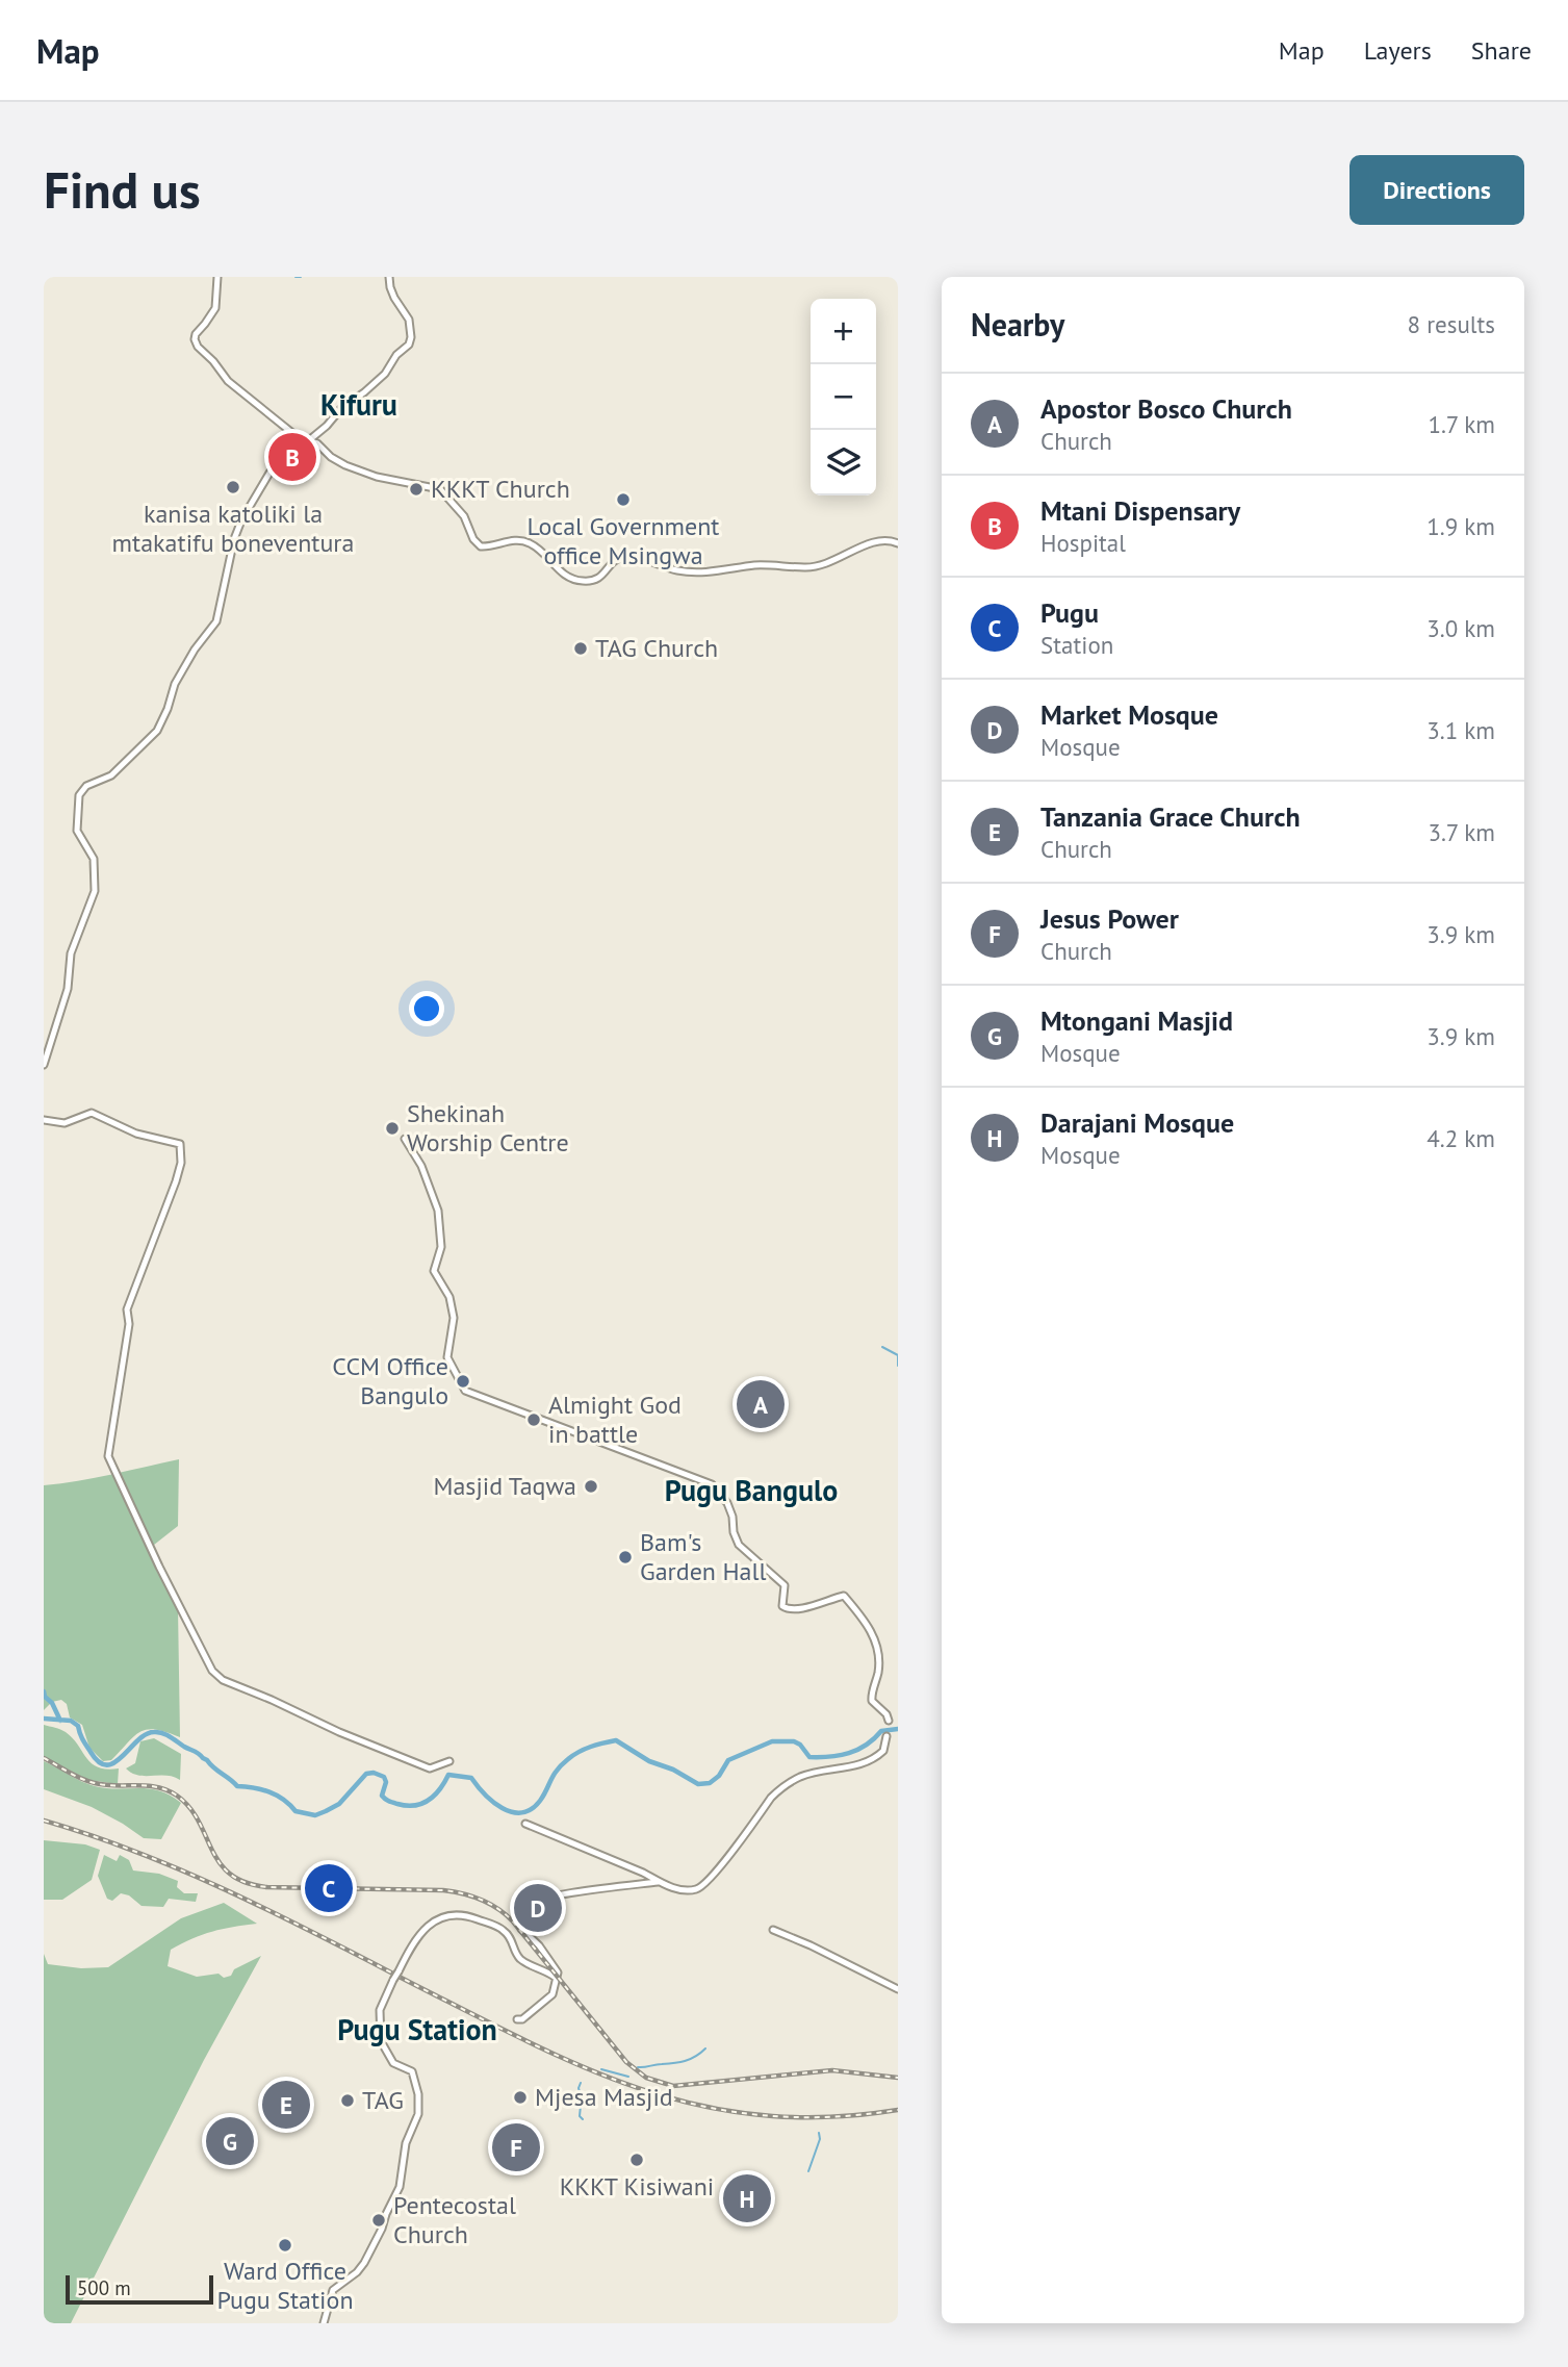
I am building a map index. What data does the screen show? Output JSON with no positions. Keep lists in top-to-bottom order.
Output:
{
  "districts": ["Kifuru", "Pugu Bangulo", "Pugu Station"],
  "places": [
    "kanisa katoliki la mtakatifu boneventura",
    "KKKT Church",
    "Local Government office Msingwa",
    "TAG Church",
    "Shekinah Worship Centre",
    "CCM Office Bangulo",
    "Almight God in battle",
    "Masjid Taqwa",
    "Bam's Garden Hall",
    "Mjesa Masjid",
    "TAG",
    "KKKT Kisiwani",
    "Pentecostal Church",
    "Ward Office Pugu Station"
  ],
  "scale_bar": "500 m",
  "page": {
    "header": "Map",
    "nav": ["Map", "Layers", "Share"],
    "buttons": "Directions",
    "title": "Find us",
    "heading": ["Nearby", "8 results"],
    "map_buttons": ["+", "−"],
    "list": [
      {
        "mark": "A",
        "name": "Apostor Bosco Church",
        "note": "Church",
        "value": "1.7 km"
      },
      {
        "mark": "B",
        "name": "Mtani Dispensary",
        "note": "Hospital",
        "value": "1.9 km"
      },
      {
        "mark": "C",
        "name": "Pugu",
        "note": "Station",
        "value": "3.0 km"
      },
      {
        "mark": "D",
        "name": "Market Mosque",
        "note": "Mosque",
        "value": "3.1 km"
      },
      {
        "mark": "E",
        "name": "Tanzania Grace Church",
        "note": "Church",
        "value": "3.7 km"
      },
      {
        "mark": "F",
        "name": "Jesus Power",
        "note": "Church",
        "value": "3.9 km"
      },
      {
        "mark": "G",
        "name": "Mtongani Masjid",
        "note": "Mosque",
        "value": "3.9 km"
      },
      {
        "mark": "H",
        "name": "Darajani Mosque",
        "note": "Mosque",
        "value": "4.2 km"
      }
    ],
    "pins": [
      "B",
      "A",
      "C",
      "D",
      "E",
      "G",
      "F",
      "H"
    ],
    "scale": "500 m"
  }
}
